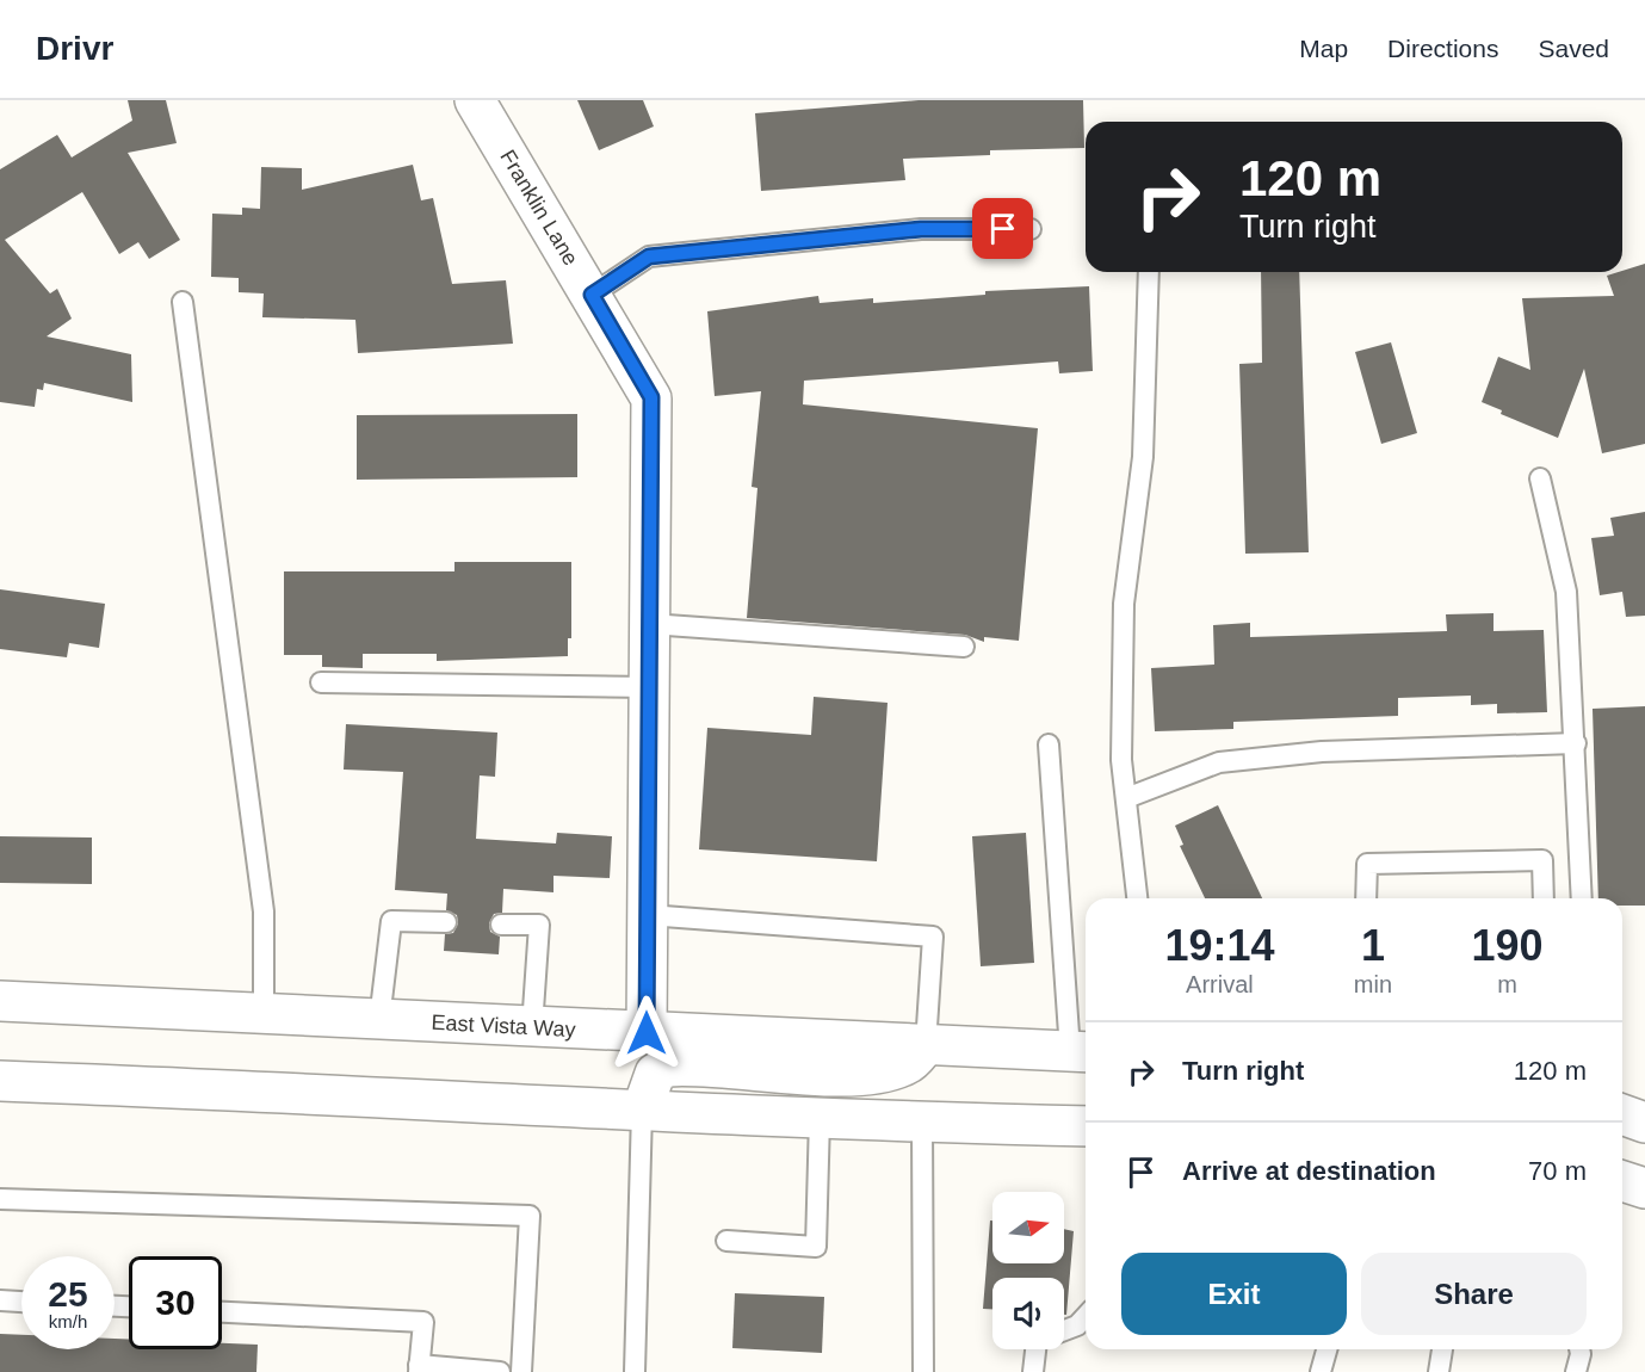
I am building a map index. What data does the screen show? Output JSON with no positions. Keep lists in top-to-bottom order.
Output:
{
  "streets": {
    "main road": ["Franklin Lane", "East Vista Way"]
  },
  "crossings": [
    ["Franklin Lane", "East Vista Way"]
  ],
  "north": "right",
  "page": {
    "header": "Drivr",
    "nav": ["Map", "Directions", "Saved"],
    "turn": ["120 m", "Turn right"],
    "eta": [
      "19:14",
      "Arrival",
      "1",
      "min",
      "190",
      "m"
    ],
    "list": [
      {
        "name": "Turn right",
        "value": "120 m"
      },
      {
        "name": "Arrive at destination",
        "value": "70 m"
      }
    ],
    "buttons": ["Exit", "Share"],
    "speed": "25 km/h",
    "limit": "30"
  }
}
